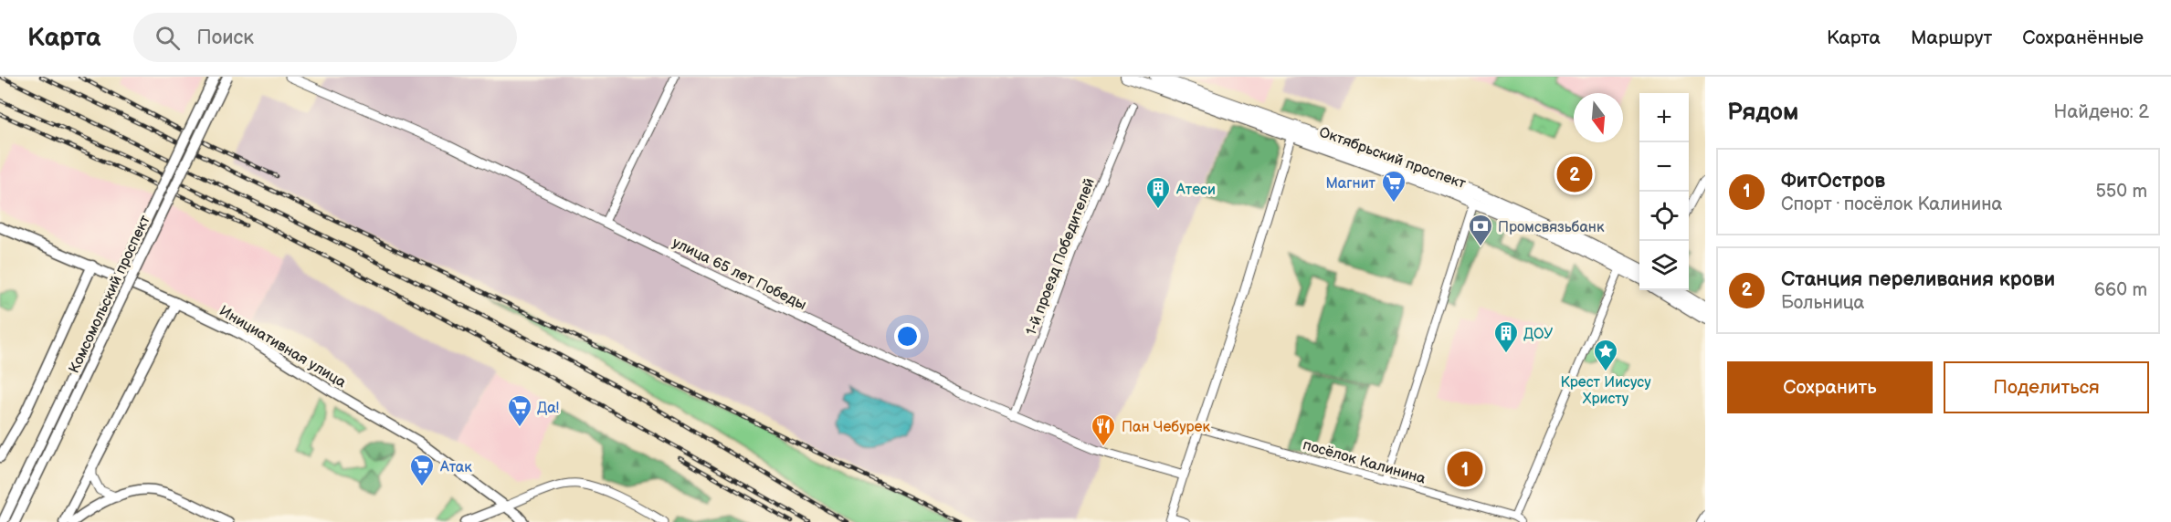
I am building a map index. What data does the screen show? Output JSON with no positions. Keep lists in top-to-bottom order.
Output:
{
  "streets": {
    "main road": ["Октябрьский проспект", "Комсомольский проспект", "Инициативная улица"],
    "street": ["1-й проезд Победителей", "улица 65 лет Победы", "посёлок Калинина"]
  },
  "crossings": [
    ["1-й проезд Победителей", "улица 65 лет Победы"]
  ],
  "places": {
    "supermarket": ["Магнит", "Да!", "Атак"],
    "building": ["Атеси", "ДОУ"],
    "bank": ["Промсвязьбанк"],
    "place": ["Крест Иисусу Христу"],
    "restaurant": ["Пан Чебурек"]
  },
  "north": "bottom",
  "page": {
    "header": "Карта",
    "search": "Поиск",
    "nav": ["Карта", "Маршрут", "Сохранённые"],
    "heading": ["Рядом", "Найдено: 2"],
    "map_buttons": ["+", "−"],
    "list": [
      {
        "mark": "1",
        "name": "ФитОстров",
        "note": "Спорт · посёлок Калинина",
        "value": "550 m"
      },
      {
        "mark": "2",
        "name": "Станция переливания крови",
        "note": "Больница",
        "value": "660 m"
      }
    ],
    "pins": ["2", "1"],
    "buttons": ["Сохранить", "Поделиться"]
  }
}
